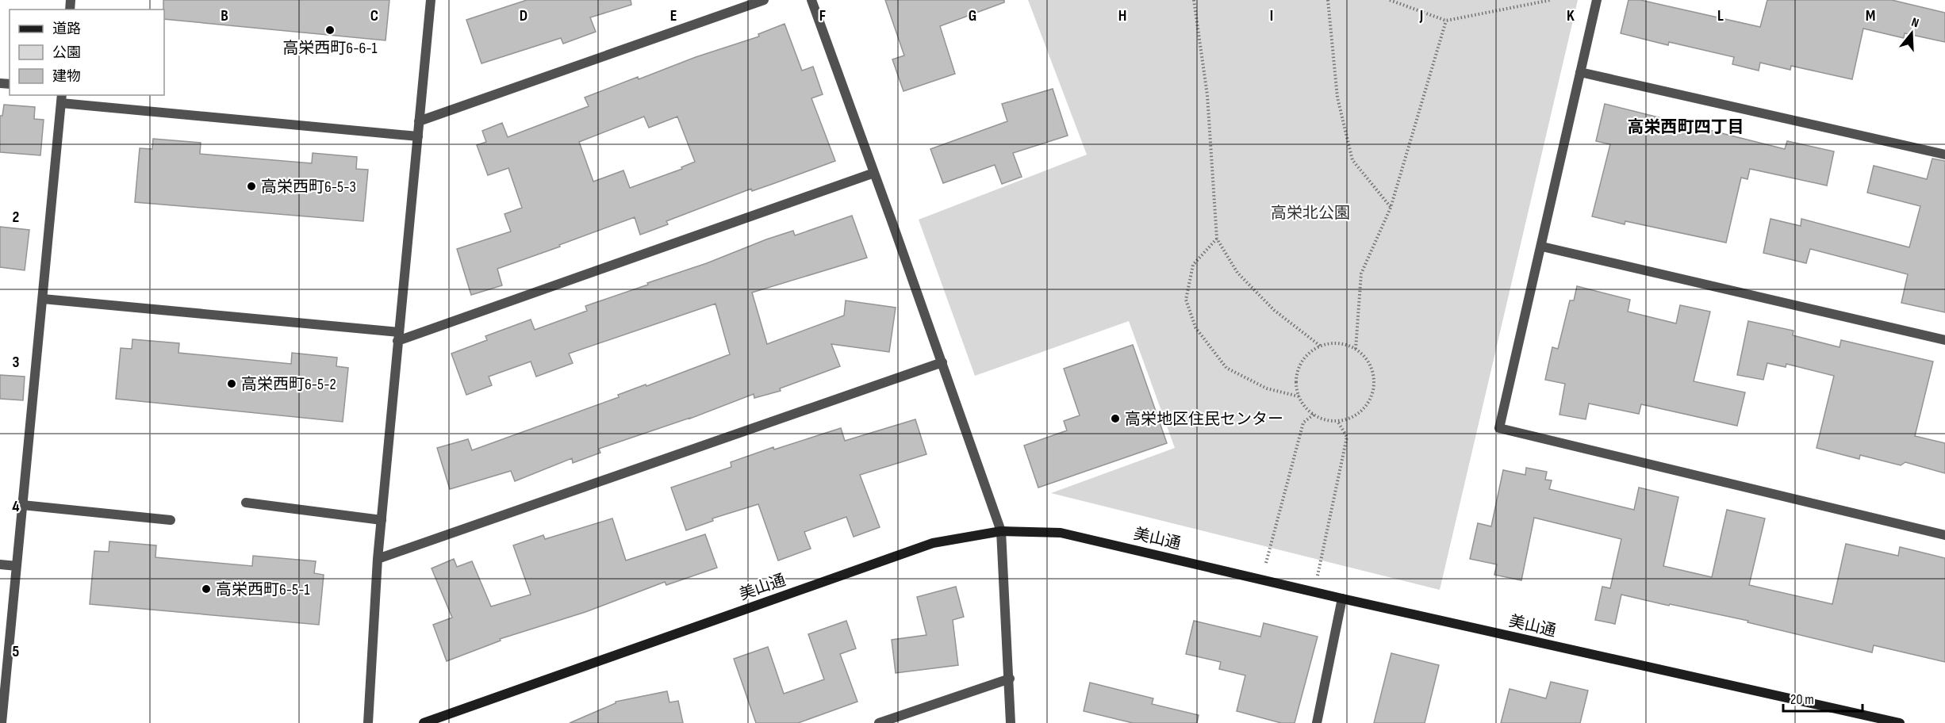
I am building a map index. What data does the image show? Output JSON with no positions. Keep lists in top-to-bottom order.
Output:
{
  "streets": {
    "street": ["美山通"]
  },
  "districts": ["高栄西町四丁目"],
  "parks": ["高栄北公園"],
  "places": [
    "高栄西町6-6-1",
    "高栄西町6-5-3",
    "高栄西町6-5-2",
    "高栄地区住民センター",
    "高栄西町6-5-1"
  ],
  "legend": ["道路", "公園", "建物"],
  "scale_bar": "20 m",
  "north": "top",
  "grid": {
    "columns": [
      "B",
      "C",
      "D",
      "E",
      "F",
      "G",
      "H",
      "I",
      "J",
      "K",
      "L",
      "M"
    ],
    "rows": [
      "2",
      "3",
      "4",
      "5"
    ]
  }
}
